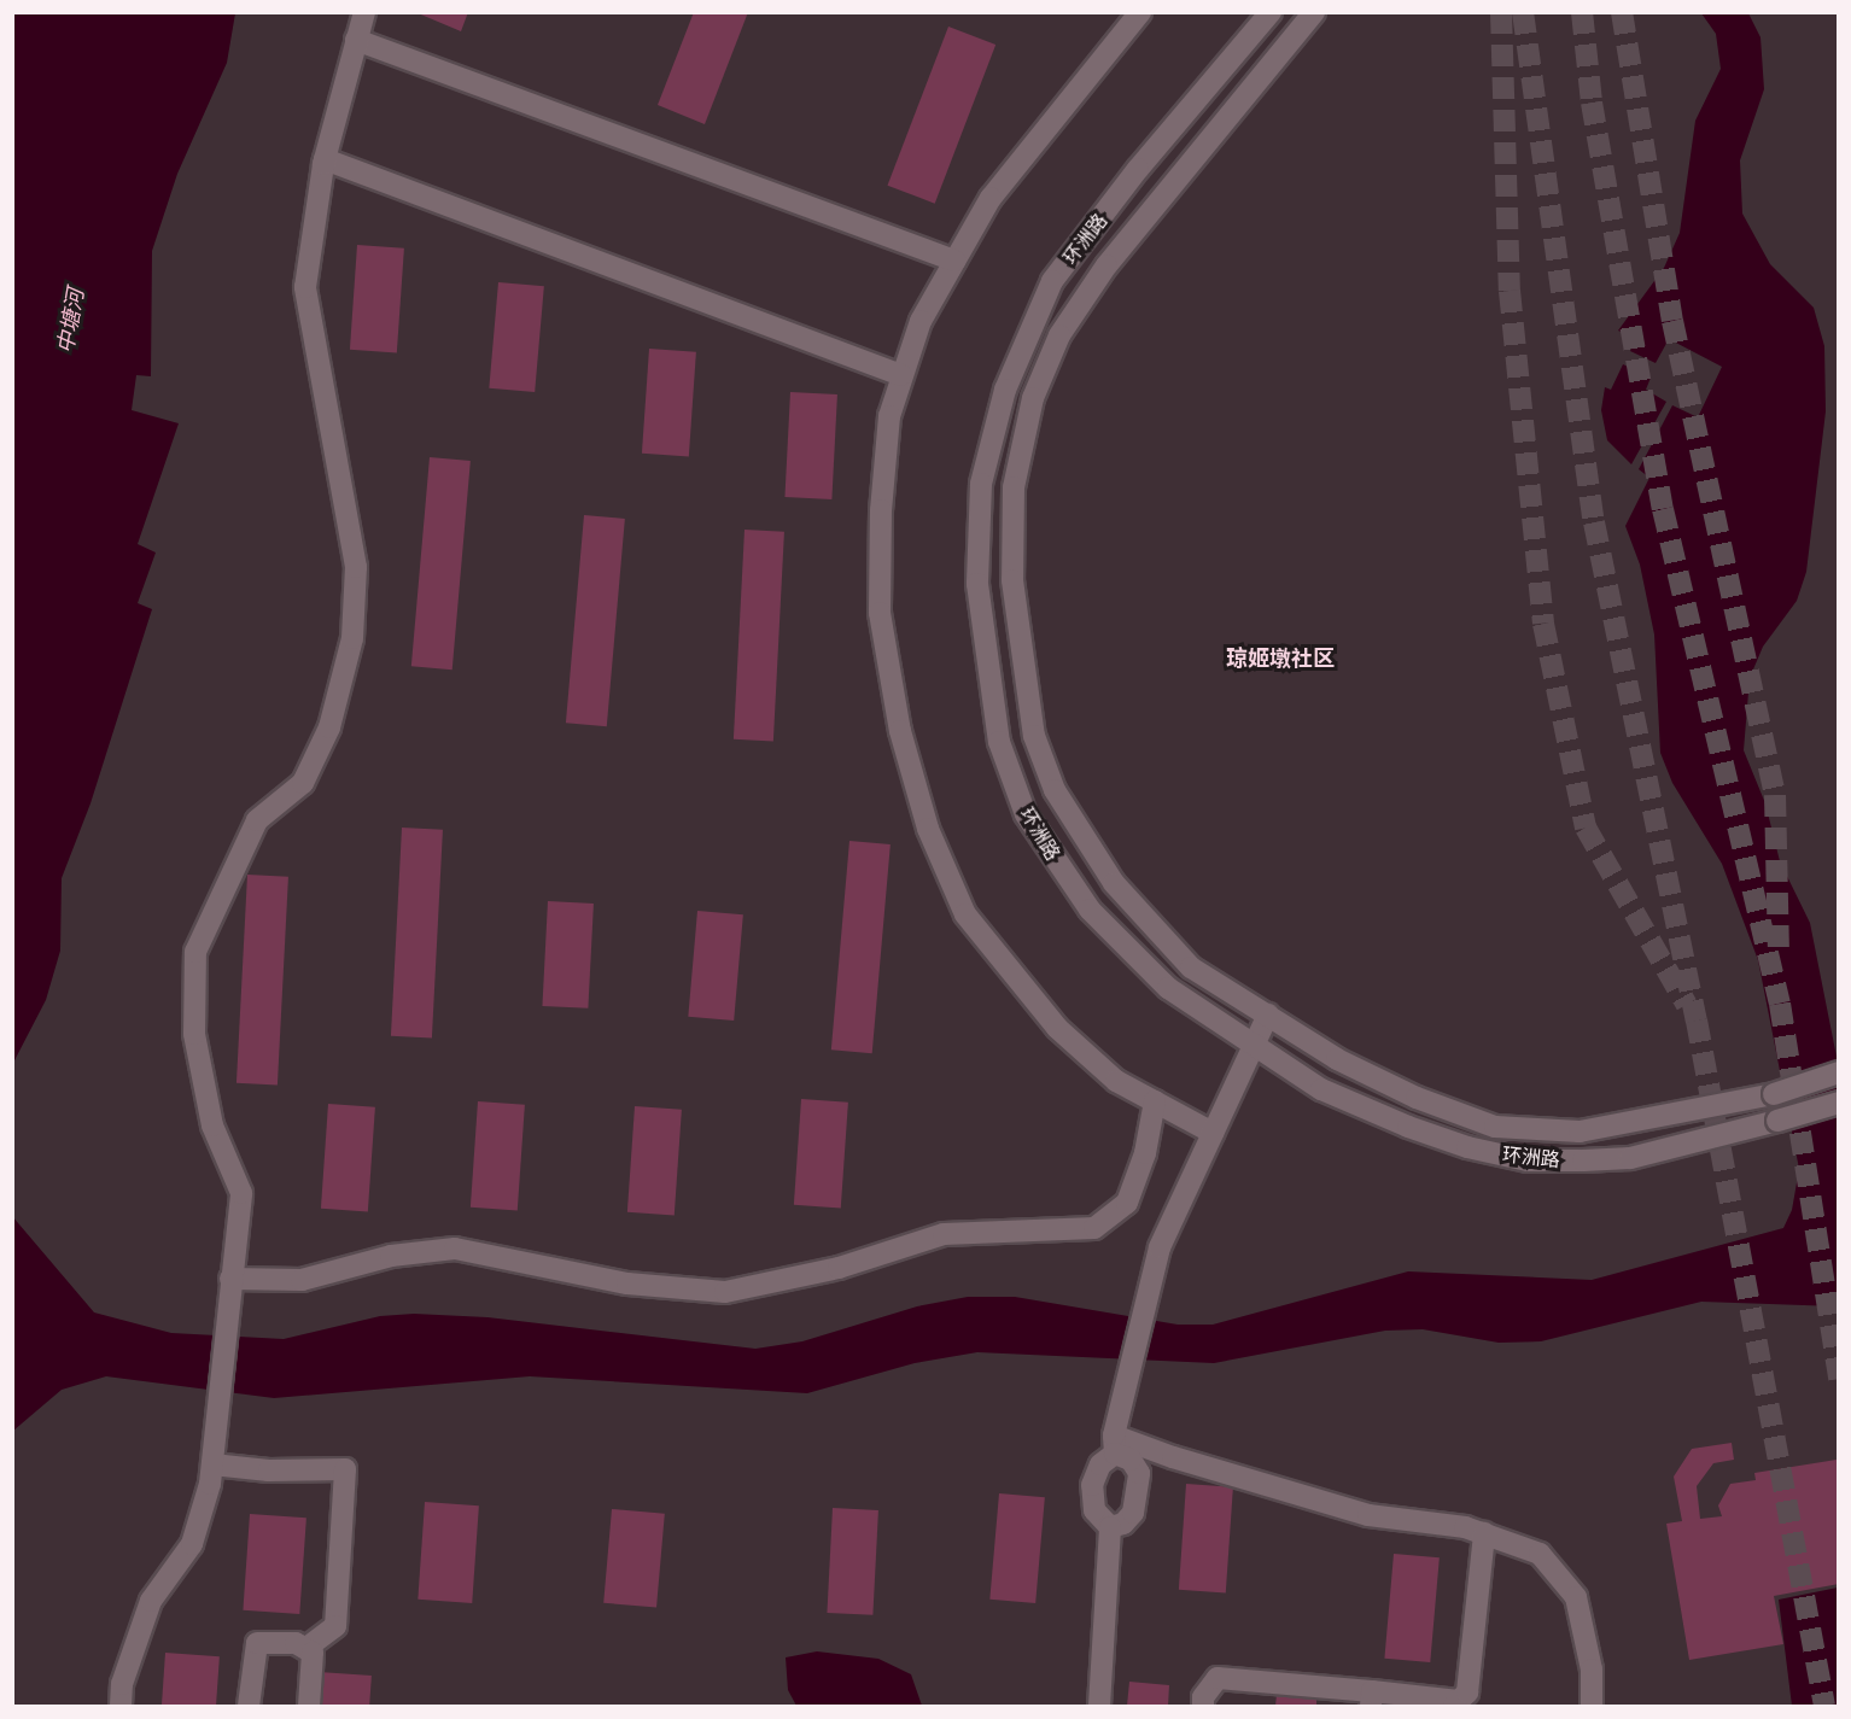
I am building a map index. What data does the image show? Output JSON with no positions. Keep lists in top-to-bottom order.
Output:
{
  "streets": {
    "street": ["环洲路"]
  },
  "districts": ["琼姬墩社区"],
  "water": ["中塘河"]
}
